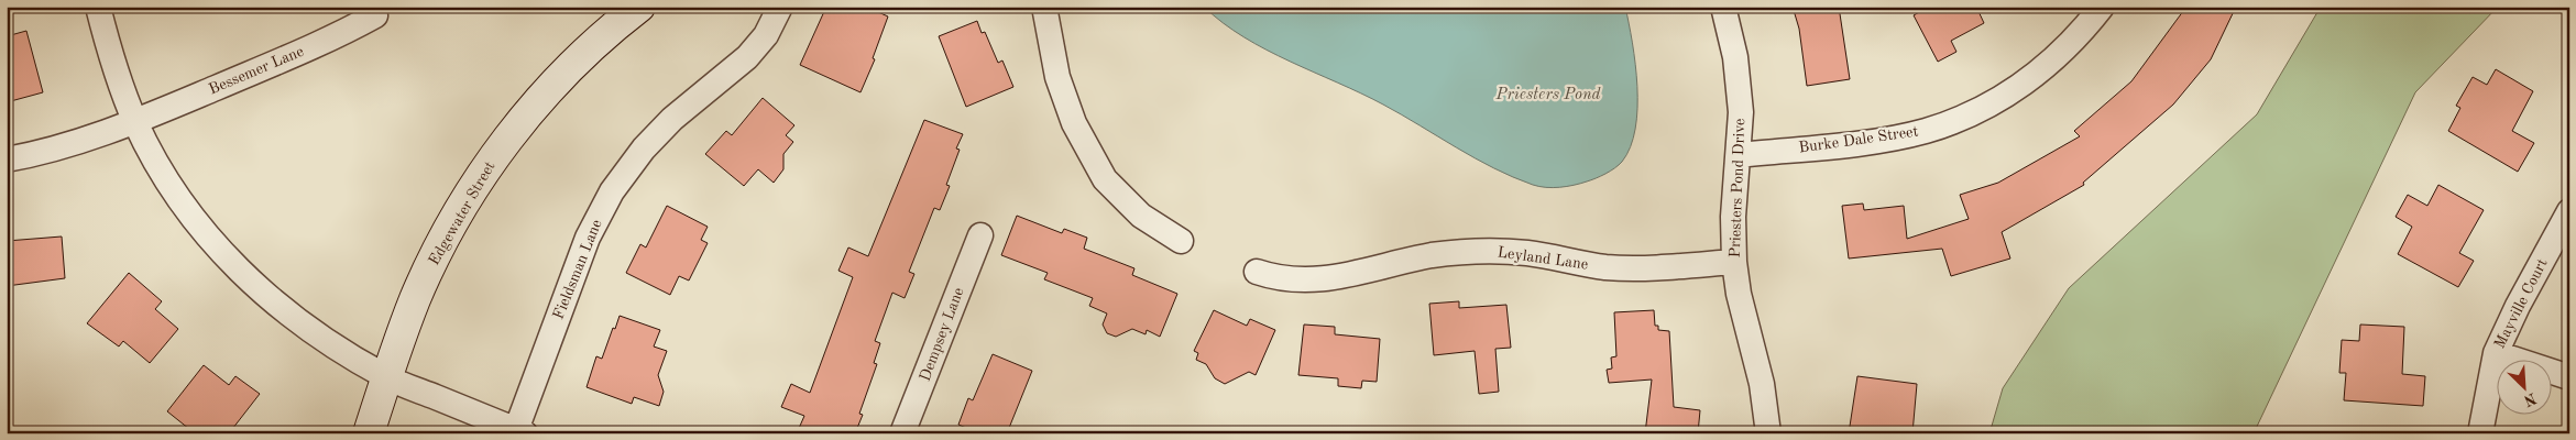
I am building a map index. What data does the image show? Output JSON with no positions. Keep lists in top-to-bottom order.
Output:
{
  "streets": {
    "street": [
      "Bessemer Lane",
      "Burke Dale Street",
      "Priesters Pond Drive",
      "Edgewater Street",
      "Leyland Lane",
      "Fieldsman Lane",
      "Mayville Court",
      "Dempsey Lane"
    ]
  },
  "crossings": [
    ["Burke Dale Street", "Priesters Pond Drive"],
    ["Priesters Pond Drive", "Leyland Lane"]
  ],
  "water": ["Priesters Pond"],
  "north": "bottom right"
}
